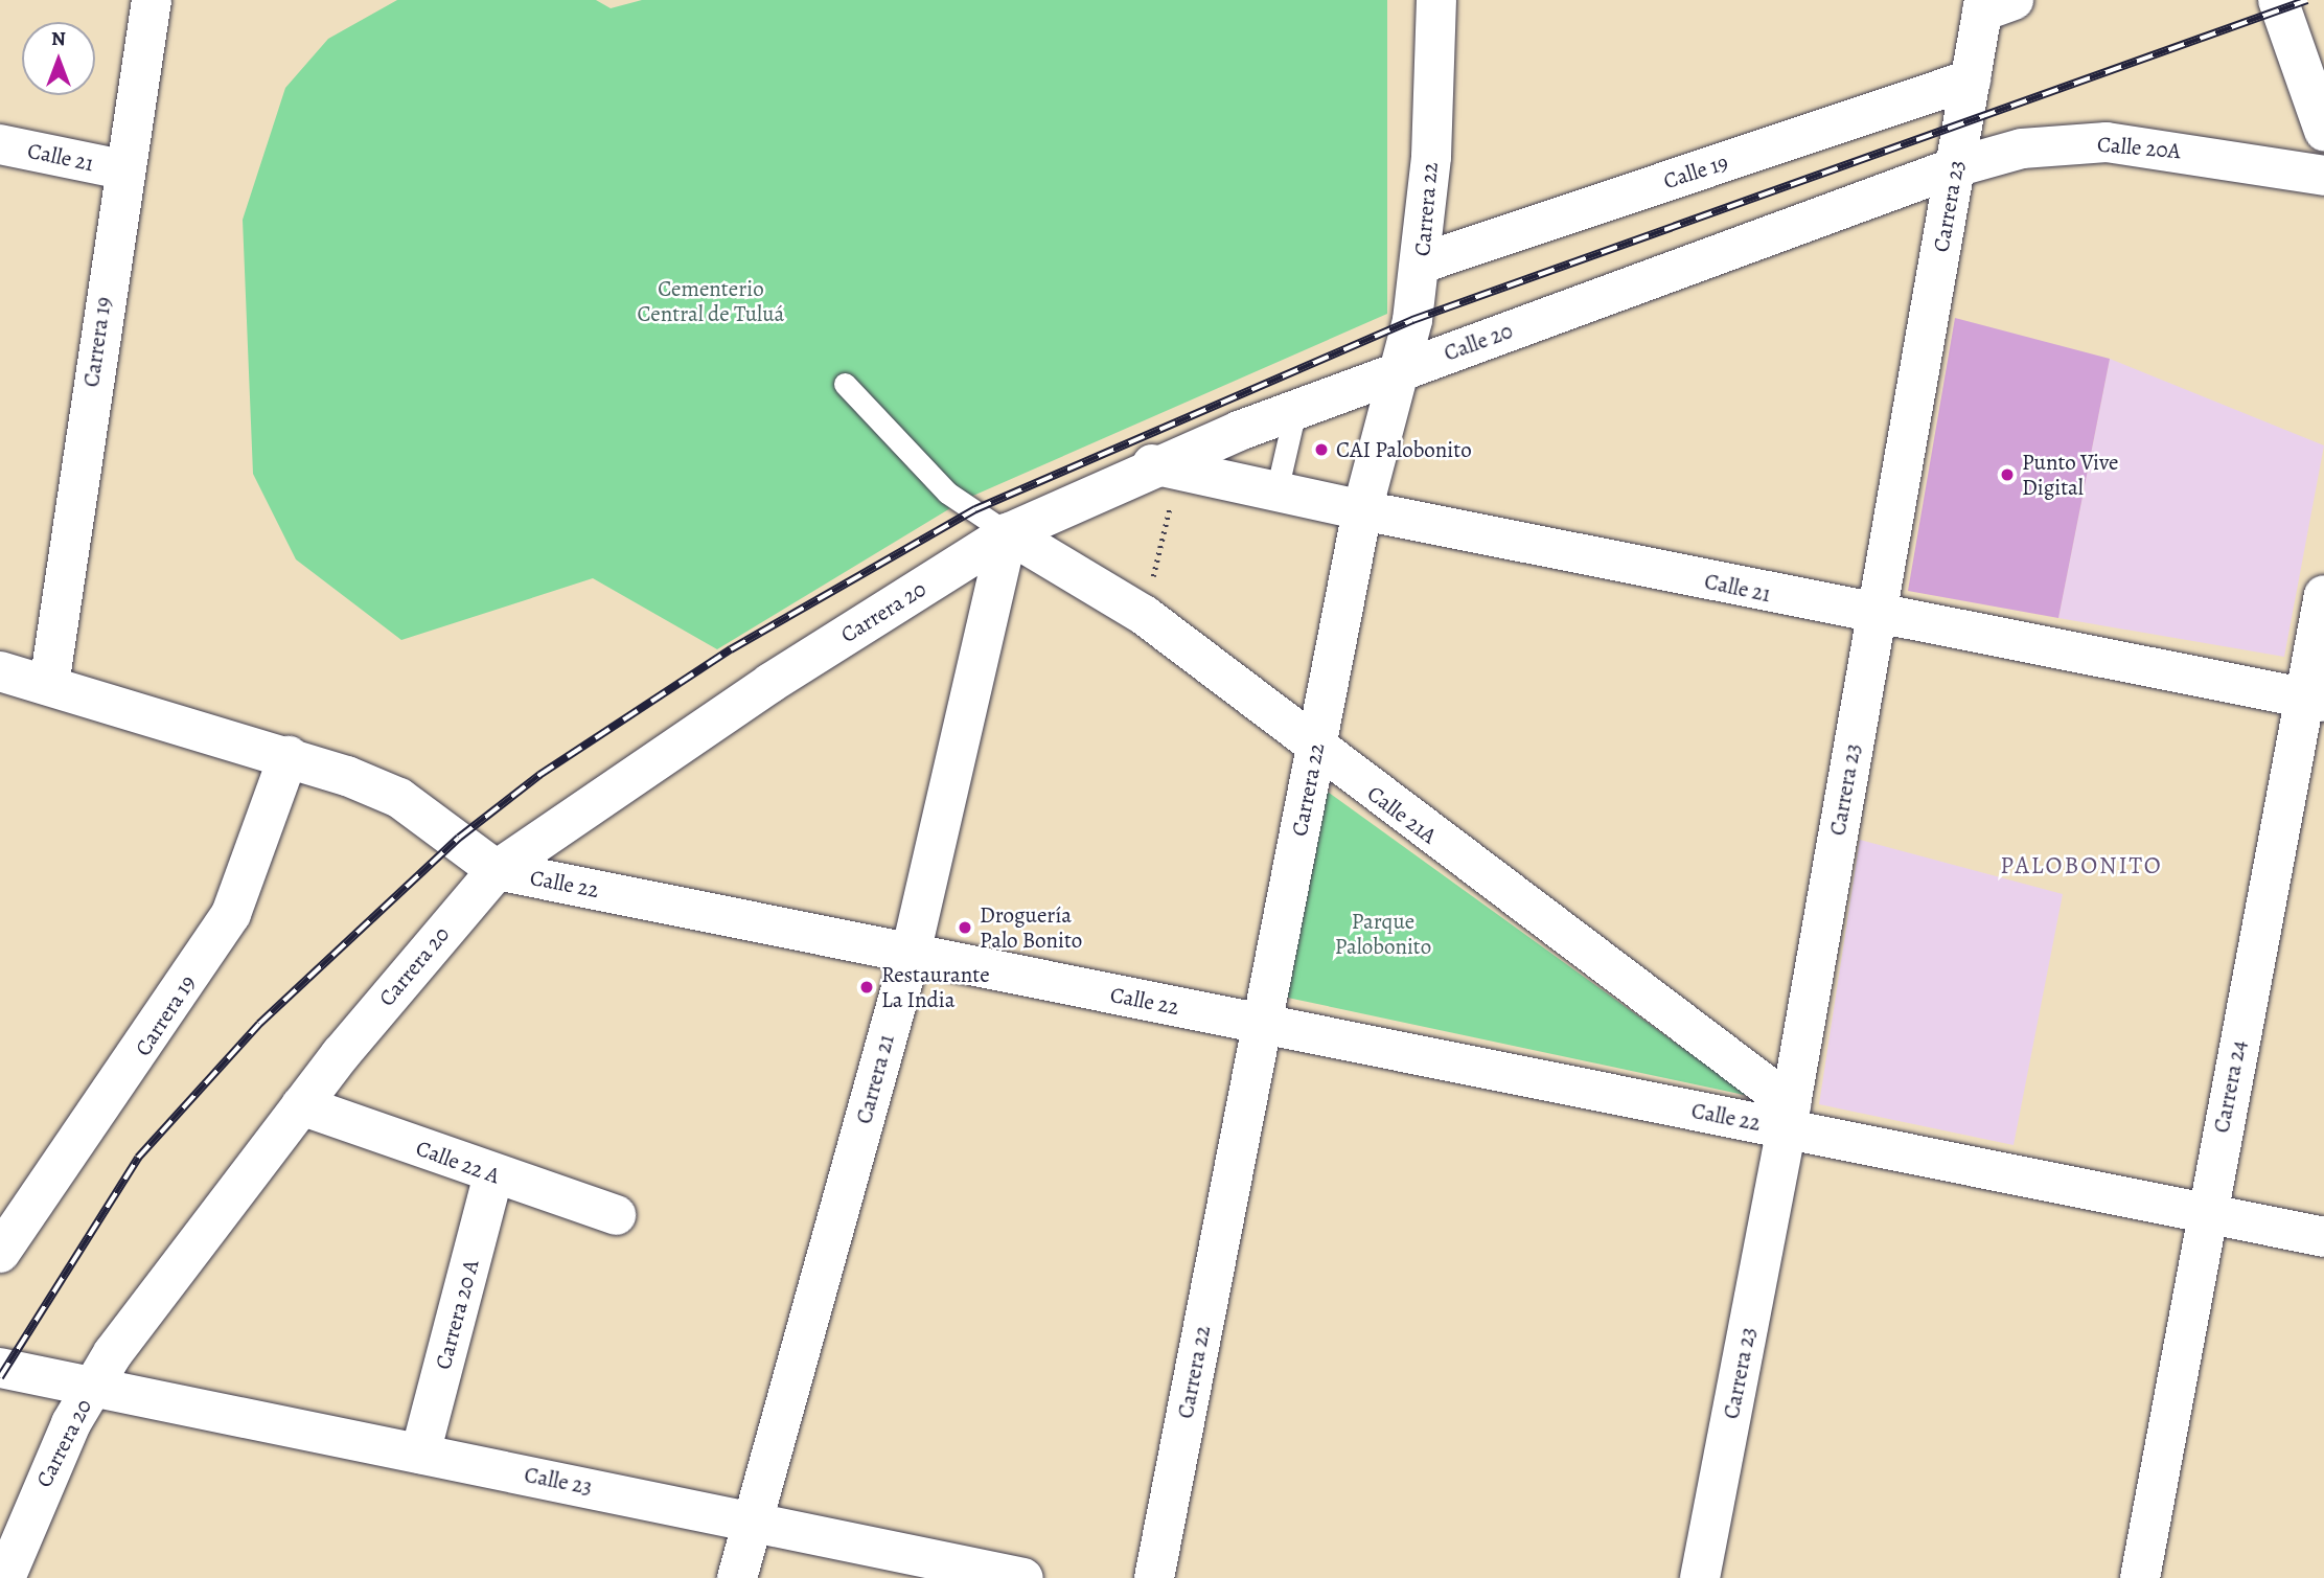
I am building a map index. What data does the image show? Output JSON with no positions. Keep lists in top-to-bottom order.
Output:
{
  "streets": {
    "street": [
      "Calle 20A",
      "Calle 21",
      "Calle 19",
      "Carrera 23",
      "Carrera 22",
      "Carrera 19",
      "Calle 20",
      "Carrera 20",
      "Calle 21A",
      "Calle 22",
      "Carrera 21",
      "Carrera 24",
      "Calle 22 A",
      "Carrera 20 A",
      "Calle 23"
    ]
  },
  "crossings": [
    ["Calle 20A", "Carrera 23"],
    ["Calle 20A", "Calle 20"],
    ["Calle 21", "Carrera 23"],
    ["Calle 21", "Carrera 22"],
    ["Calle 21", "Carrera 19"],
    ["Calle 21", "Calle 20"],
    ["Calle 21", "Carrera 24"],
    ["Calle 19", "Carrera 23"],
    ["Calle 19", "Carrera 22"],
    ["Carrera 23", "Calle 20"],
    ["Carrera 23", "Calle 21A"],
    ["Carrera 23", "Calle 22"],
    ["Carrera 22", "Calle 20"],
    ["Carrera 22", "Calle 21A"],
    ["Carrera 22", "Calle 22"],
    ["Carrera 19", "Calle 22"],
    ["Calle 20", "Carrera 20"],
    ["Calle 20", "Calle 21A"],
    ["Calle 20", "Carrera 21"],
    ["Carrera 20", "Calle 21A"],
    ["Carrera 20", "Calle 22"],
    ["Carrera 20", "Carrera 21"],
    ["Carrera 20", "Calle 22 A"],
    ["Carrera 20", "Calle 23"],
    ["Calle 21A", "Calle 22"],
    ["Calle 21A", "Carrera 21"],
    ["Calle 22", "Carrera 21"],
    ["Calle 22", "Carrera 24"],
    ["Carrera 21", "Calle 23"],
    ["Calle 22 A", "Carrera 20 A"],
    ["Carrera 20 A", "Calle 23"]
  ],
  "districts": ["PALOBONITO"],
  "parks": ["Cementerio Central de Tuluá", "Parque Palobonito"],
  "places": [
    "CAI Palobonito",
    "Punto Vive Digital",
    "Droguería Palo Bonito",
    "Restaurante La India"
  ],
  "north": "top"
}
